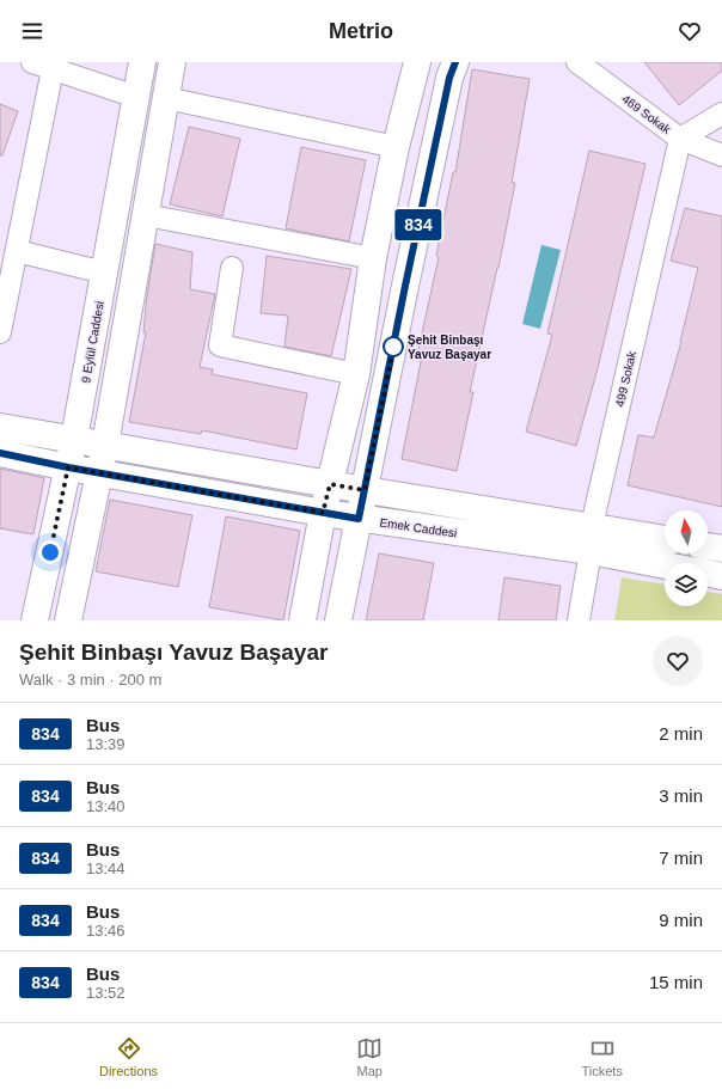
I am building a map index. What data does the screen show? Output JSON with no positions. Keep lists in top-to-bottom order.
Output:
{
  "streets": {
    "street": [
      "469 Sokak",
      "9 Eylül Caddesi",
      "499 Sokak",
      "Emek Caddesi"
    ]
  },
  "crossings": [
    ["469 Sokak", "499 Sokak"],
    ["9 Eylül Caddesi", "Emek Caddesi"],
    ["499 Sokak", "Emek Caddesi"]
  ],
  "places": ["Şehit Binbaşı Yavuz Başayar"],
  "lines": ["bus line 834"],
  "north": "top",
  "page": {
    "header": "Metrio",
    "on_map": "834",
    "heading": ["Şehit Binbaşı Yavuz Başayar", "Walk · 3 min · 200 m"],
    "list": [
      {
        "mark": "834",
        "name": "Bus",
        "note": "13:39",
        "value": "2 min"
      },
      {
        "mark": "834",
        "name": "Bus",
        "note": "13:40",
        "value": "3 min"
      },
      {
        "mark": "834",
        "name": "Bus",
        "note": "13:44",
        "value": "7 min"
      },
      {
        "mark": "834",
        "name": "Bus",
        "note": "13:46",
        "value": "9 min"
      },
      {
        "mark": "834",
        "name": "Bus",
        "note": "13:52",
        "value": "15 min"
      }
    ],
    "tabs": ["Directions", "Map", "Tickets"]
  }
}
